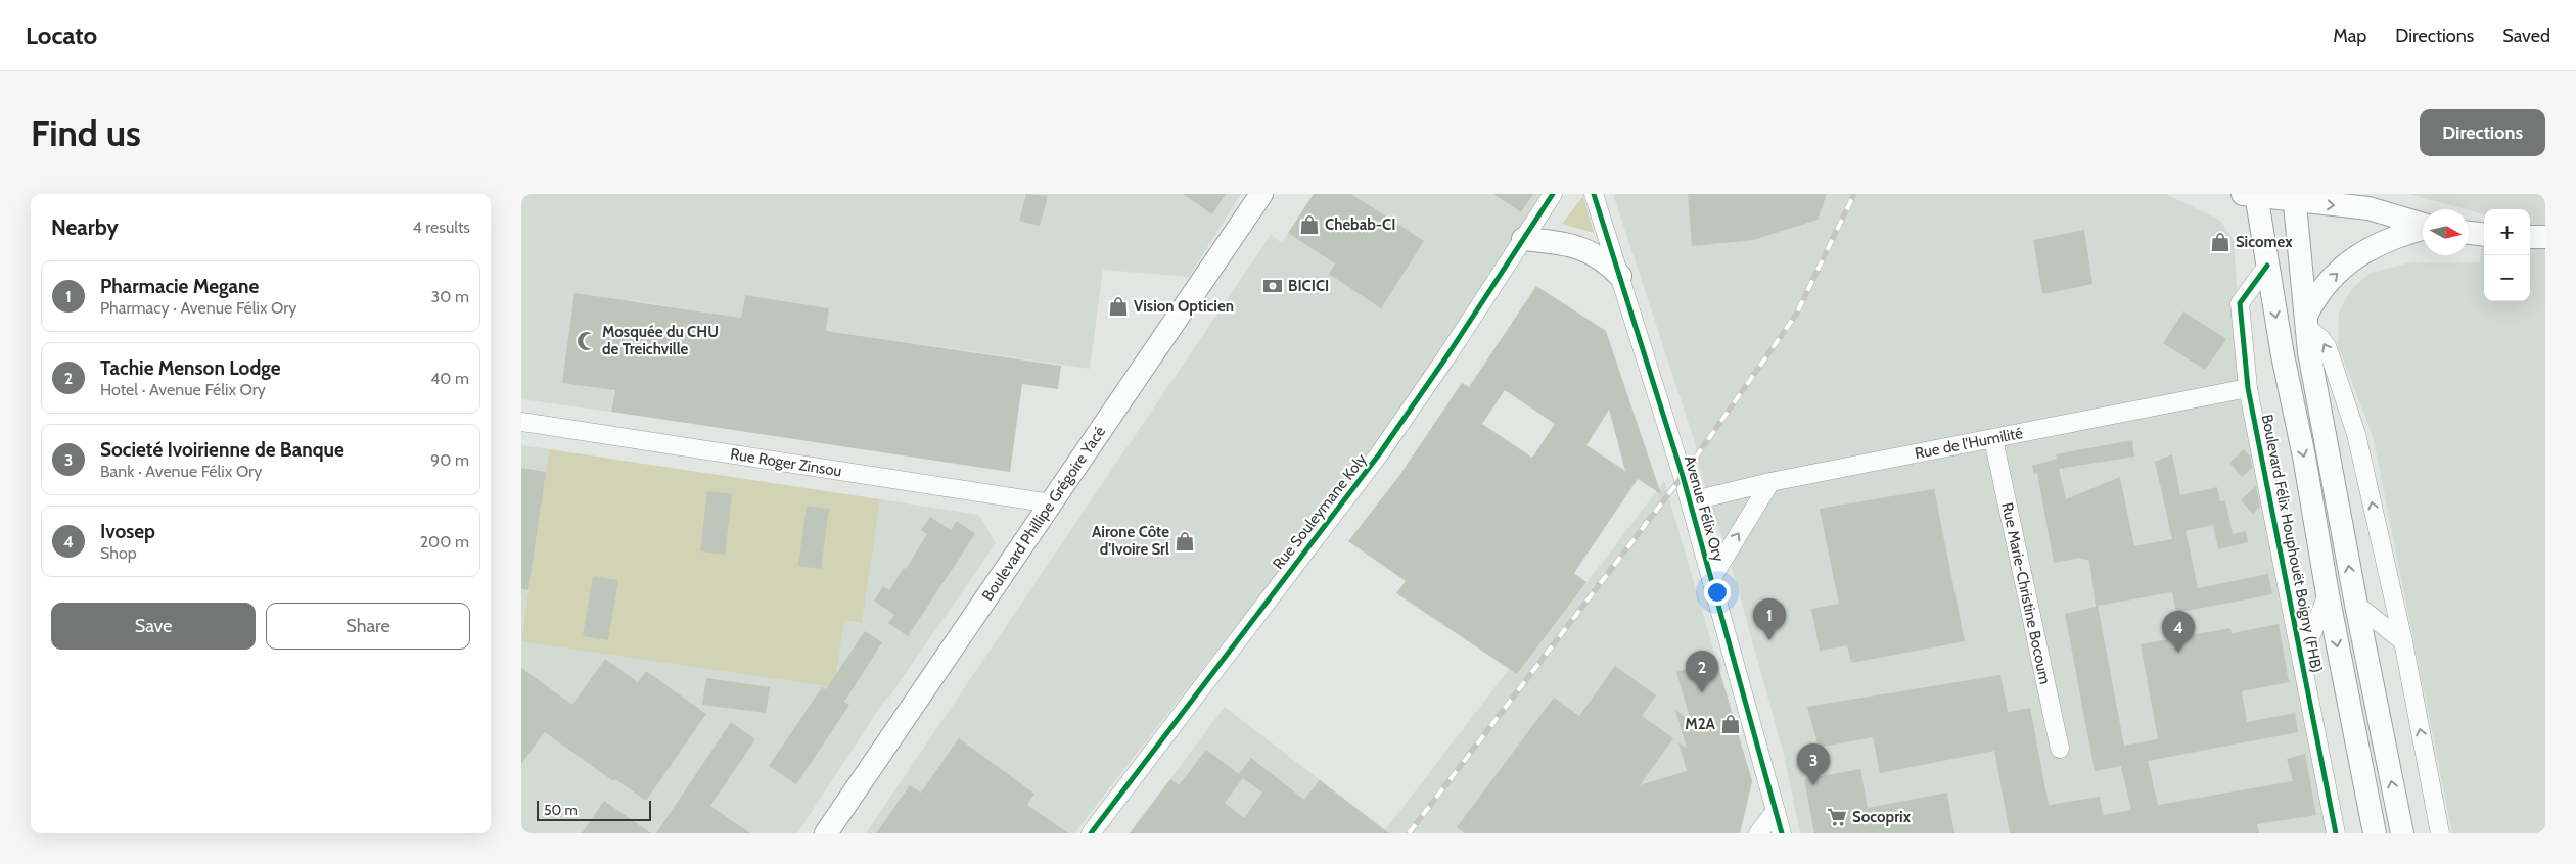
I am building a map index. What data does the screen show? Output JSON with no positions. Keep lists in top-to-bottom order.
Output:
{
  "streets": {
    "main road": ["Boulevard Phillipe Grégoire Yacé", "Boulevard Félix Houphouët Boigny (FHB)"],
    "street": [
      "Rue de l'Humilité",
      "Rue Roger Zinsou",
      "Avenue Félix Ory",
      "Rue Souleymane Koly",
      "Rue Marie-Christine Bocoum"
    ]
  },
  "crossings": [
    ["Rue de l'Humilité", "Avenue Félix Ory"],
    ["Rue de l'Humilité", "Boulevard Félix Houphouët Boigny (FHB)"],
    ["Rue de l'Humilité", "Rue Marie-Christine Bocoum"],
    ["Rue Roger Zinsou", "Boulevard Phillipe Grégoire Yacé"]
  ],
  "places": {
    "shop": [
      "Chebab-CI",
      "Sicomex",
      "Vision Opticien",
      "Airone Côte d'Ivoire Srl",
      "M2A"
    ],
    "bank": ["BICICI"],
    "mosque": ["Mosquée du CHU de Treichville"],
    "supermarket": ["Socoprix"]
  },
  "scale_bar": "50 m",
  "north": "right",
  "page": {
    "header": "Locato",
    "nav": ["Map", "Directions", "Saved"],
    "buttons": [
      "Directions",
      ["Save", "Share"]
    ],
    "title": "Find us",
    "heading": ["Nearby", "4 results"],
    "map_buttons": ["+", "−"],
    "list": [
      {
        "mark": "1",
        "name": "Pharmacie Megane",
        "note": "Pharmacy · Avenue Félix Ory",
        "value": "30 m"
      },
      {
        "mark": "2",
        "name": "Tachie Menson Lodge",
        "note": "Hotel · Avenue Félix Ory",
        "value": "40 m"
      },
      {
        "mark": "3",
        "name": "Societé Ivoirienne de Banque",
        "note": "Bank · Avenue Félix Ory",
        "value": "90 m"
      },
      {
        "mark": "4",
        "name": "Ivosep",
        "note": "Shop",
        "value": "200 m"
      }
    ],
    "pins": [
      "1",
      "4",
      "2",
      "3"
    ],
    "scale": "50 m"
  }
}
